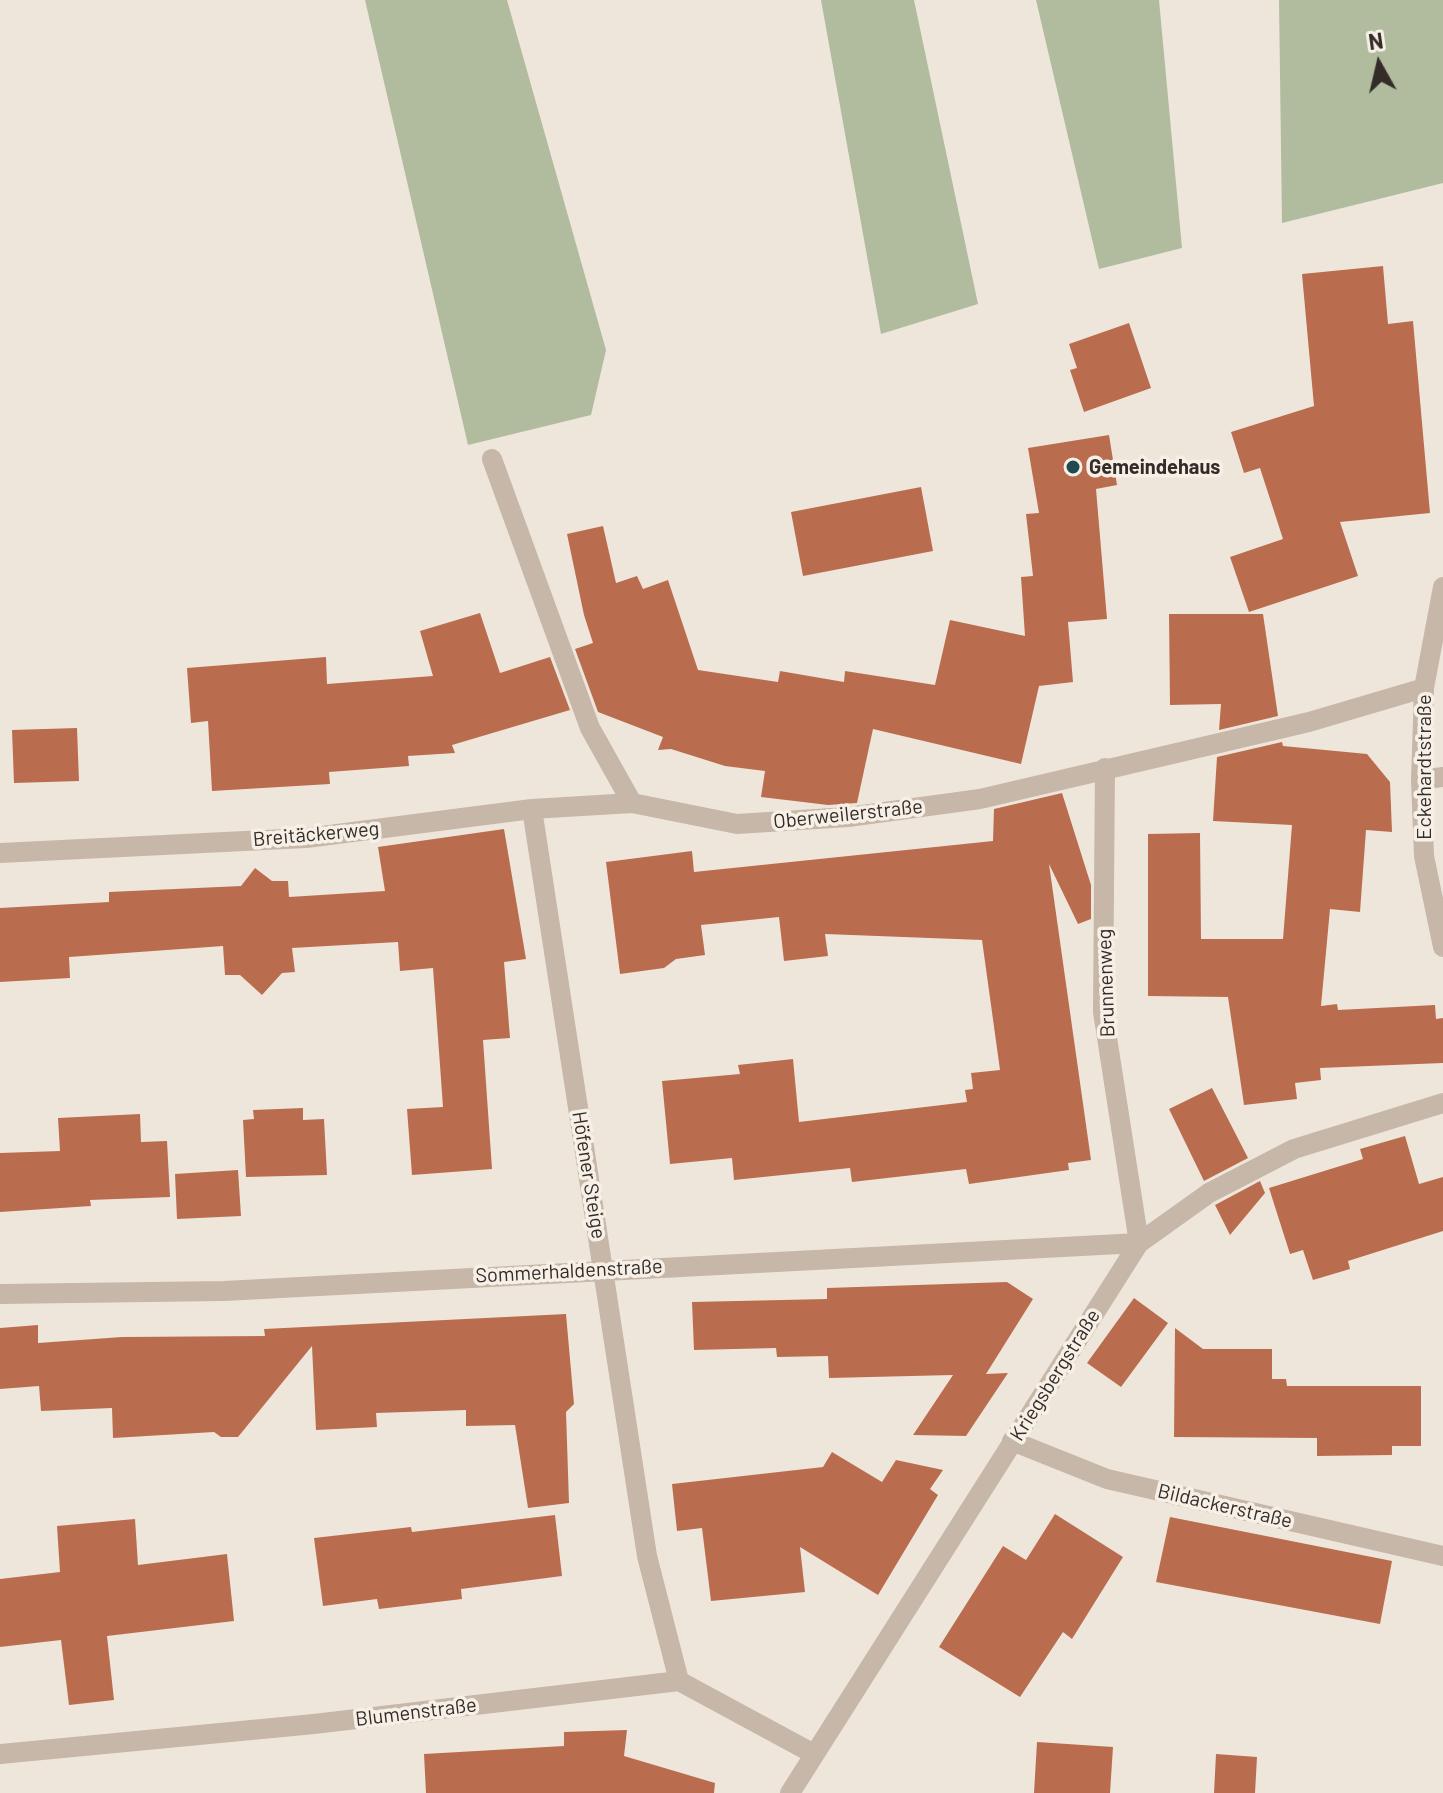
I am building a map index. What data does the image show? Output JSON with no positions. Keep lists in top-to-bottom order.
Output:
{
  "streets": {
    "street": [
      "Eckehardtstraße",
      "Oberweilerstraße",
      "Breitäckerweg",
      "Brunnenweg",
      "Höfener Steige",
      "Sommerhaldenstraße",
      "Kriegsbergstraße",
      "Bildackerstraße",
      "Blumenstraße"
    ]
  },
  "crossings": [
    ["Eckehardtstraße", "Oberweilerstraße"],
    ["Oberweilerstraße", "Breitäckerweg"],
    ["Oberweilerstraße", "Brunnenweg"],
    ["Breitäckerweg", "Höfener Steige"],
    ["Brunnenweg", "Sommerhaldenstraße"],
    ["Brunnenweg", "Kriegsbergstraße"],
    ["Höfener Steige", "Sommerhaldenstraße"],
    ["Höfener Steige", "Blumenstraße"],
    ["Sommerhaldenstraße", "Kriegsbergstraße"],
    ["Kriegsbergstraße", "Bildackerstraße"]
  ],
  "places": ["Gemeindehaus"],
  "north": "top"
}
